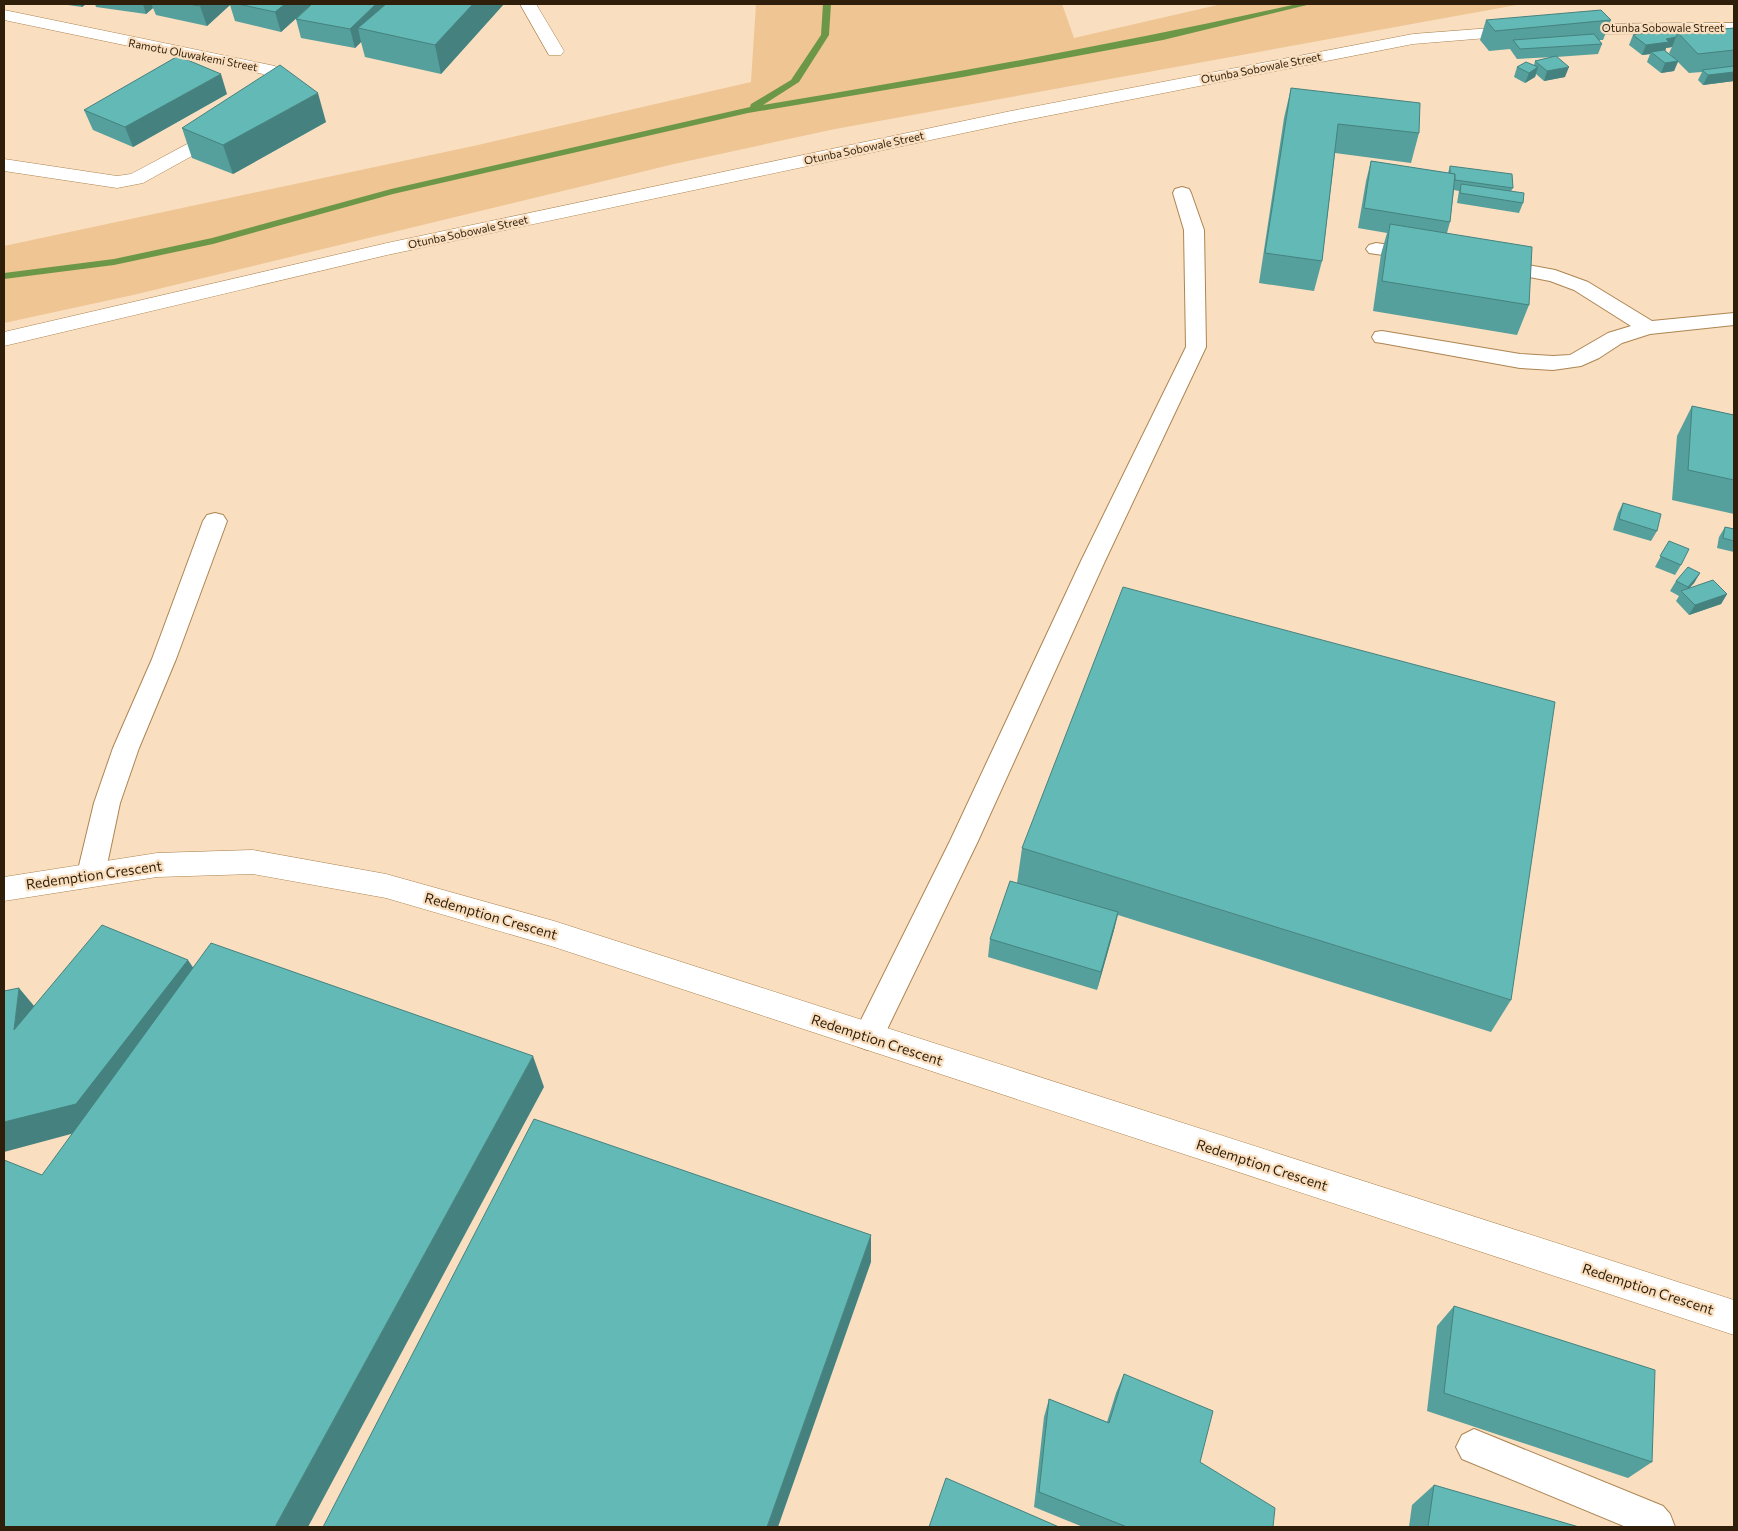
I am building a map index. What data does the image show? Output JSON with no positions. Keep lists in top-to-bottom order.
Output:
{
  "streets": {
    "street": ["Otunba Sobowale Street", "Ramotu Oluwakemi Street", "Redemption Crescent"]
  }
}
